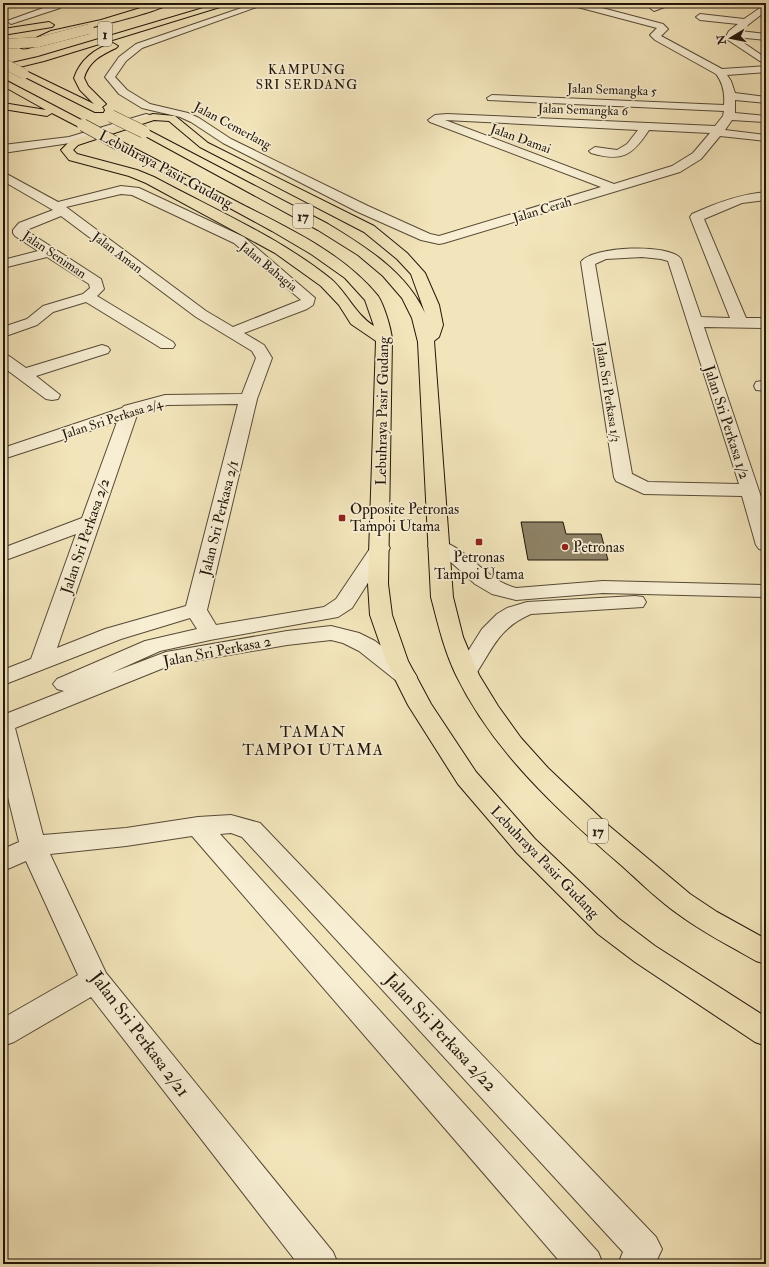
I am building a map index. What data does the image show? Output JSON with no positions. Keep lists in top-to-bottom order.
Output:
{
  "streets": {
    "highway": ["1", "Lebuhraya Pasir Gudang", "17"],
    "street": [
      "Jalan Semangka 5",
      "Jalan Semangka 6",
      "Jalan Cemerlang",
      "Jalan Damai",
      "Jalan Cerah",
      "Jalan Aman",
      "Jalan Seniman",
      "Jalan Bahagia",
      "Jalan Sri Perkasa 1/3",
      "Jalan Sri Perkasa 2/4",
      "Jalan Sri Perkasa 1/2",
      "Jalan Sri Perkasa 2/1",
      "Jalan Sri Perkasa 2/2",
      "Jalan Sri Perkasa 2",
      "Jalan Sri Perkasa 2/22",
      "Jalan Sri Perkasa 2/21"
    ]
  },
  "crossings": [
    ["1", "Lebuhraya Pasir Gudang"],
    ["Jalan Semangka 5", "Jalan Cerah"],
    ["Jalan Semangka 6", "Jalan Damai"],
    ["Jalan Semangka 6", "Jalan Cerah"],
    ["Jalan Cemerlang", "Jalan Cerah"],
    ["Jalan Damai", "Jalan Cerah"],
    ["Lebuhraya Pasir Gudang", "Jalan Sri Perkasa 2"],
    ["Jalan Aman", "Jalan Seniman"],
    ["Jalan Aman", "Jalan Bahagia"],
    ["Jalan Aman", "Jalan Sri Perkasa 2/1"],
    ["Jalan Seniman", "Jalan Bahagia"],
    ["Jalan Sri Perkasa 1/3", "Jalan Sri Perkasa 1/2"],
    ["Jalan Sri Perkasa 2/4", "Jalan Sri Perkasa 2/1"],
    ["Jalan Sri Perkasa 2/4", "Jalan Sri Perkasa 2/2"],
    ["Jalan Sri Perkasa 2", "Jalan Sri Perkasa 2/21"]
  ],
  "districts": ["KAMPUNG SRI SERDANG", "TAMAN TAMPOI UTAMA"],
  "places": {
    "transit": ["Opposite Petronas Tampoi Utama", "Petronas Tampoi Utama"],
    "other": ["Petronas"]
  },
  "north": "left"
}
